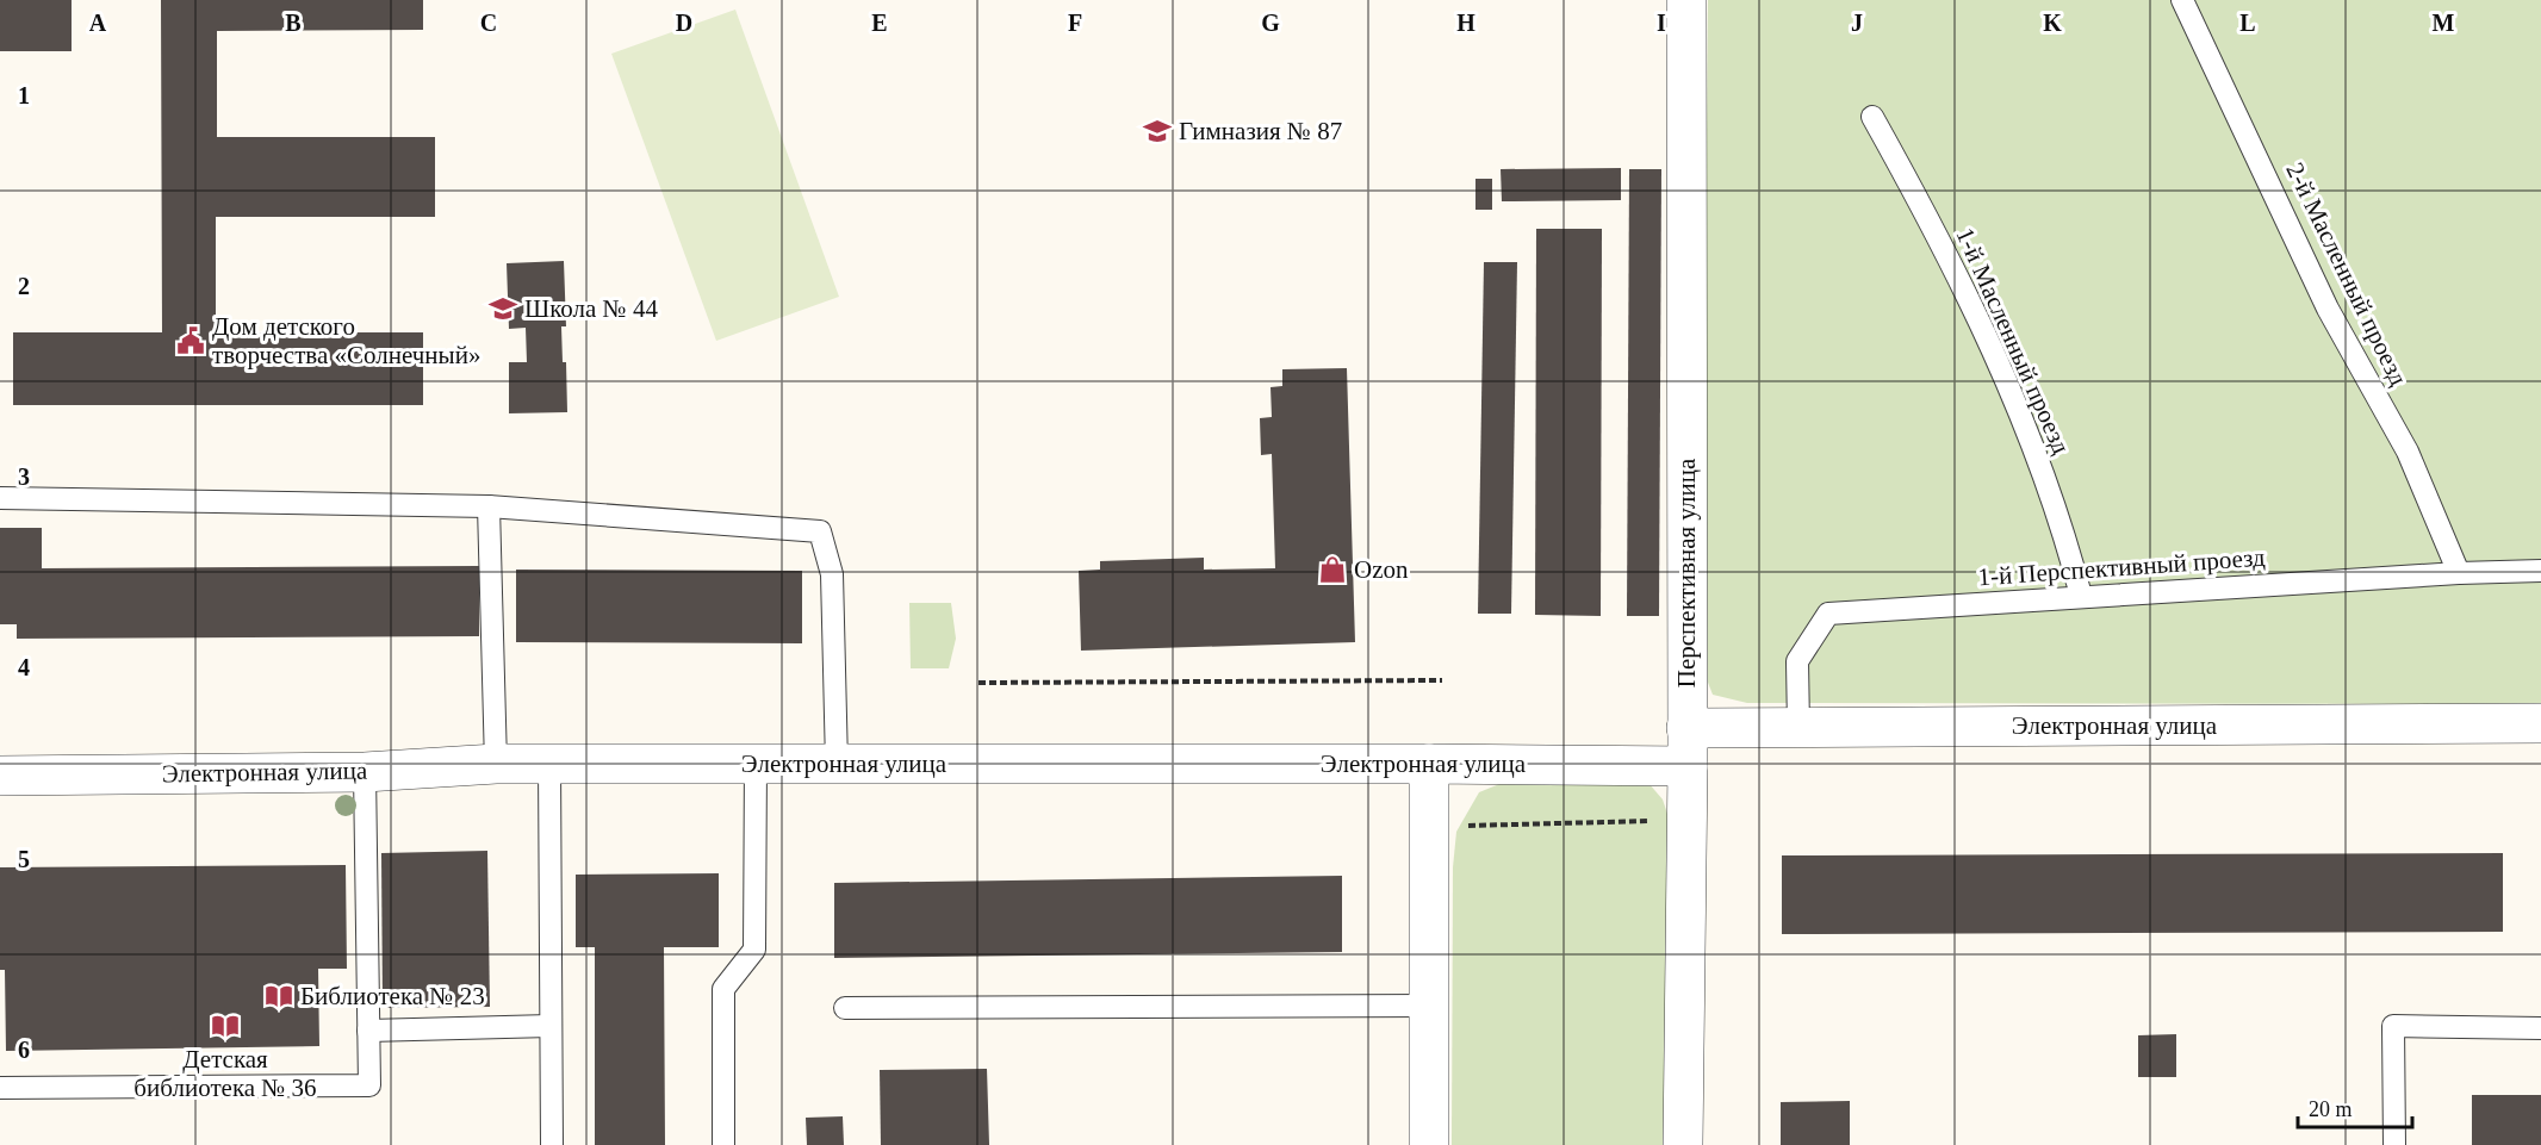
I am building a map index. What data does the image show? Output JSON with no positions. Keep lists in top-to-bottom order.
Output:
{
  "streets": {
    "street": ["Перспективная улица", "Электронная улица"],
    "lane": ["2-й Масленный проезд", "1-й Масленный проезд", "1-й Перспективный проезд"]
  },
  "crossings": [
    ["2-й Масленный проезд", "1-й Перспективный проезд"],
    ["1-й Масленный проезд", "1-й Перспективный проезд"],
    ["1-й Перспективный проезд", "Электронная улица"],
    ["Перспективная улица", "Электронная улица"]
  ],
  "places": {
    "school or university": ["Гимназия № 87", "Школа № 44"],
    "public building": ["Дом детского творчества «Солнечный»"],
    "shop": ["Ozon"],
    "library": ["Библиотека № 23", "Детская библиотека № 36"]
  },
  "scale_bar": "20 m",
  "grid": {
    "columns": [
      "A",
      "B",
      "C",
      "D",
      "E",
      "F",
      "G",
      "H",
      "I",
      "J",
      "K",
      "L",
      "M"
    ],
    "rows": [
      "1",
      "2",
      "3",
      "4",
      "5",
      "6"
    ]
  }
}
